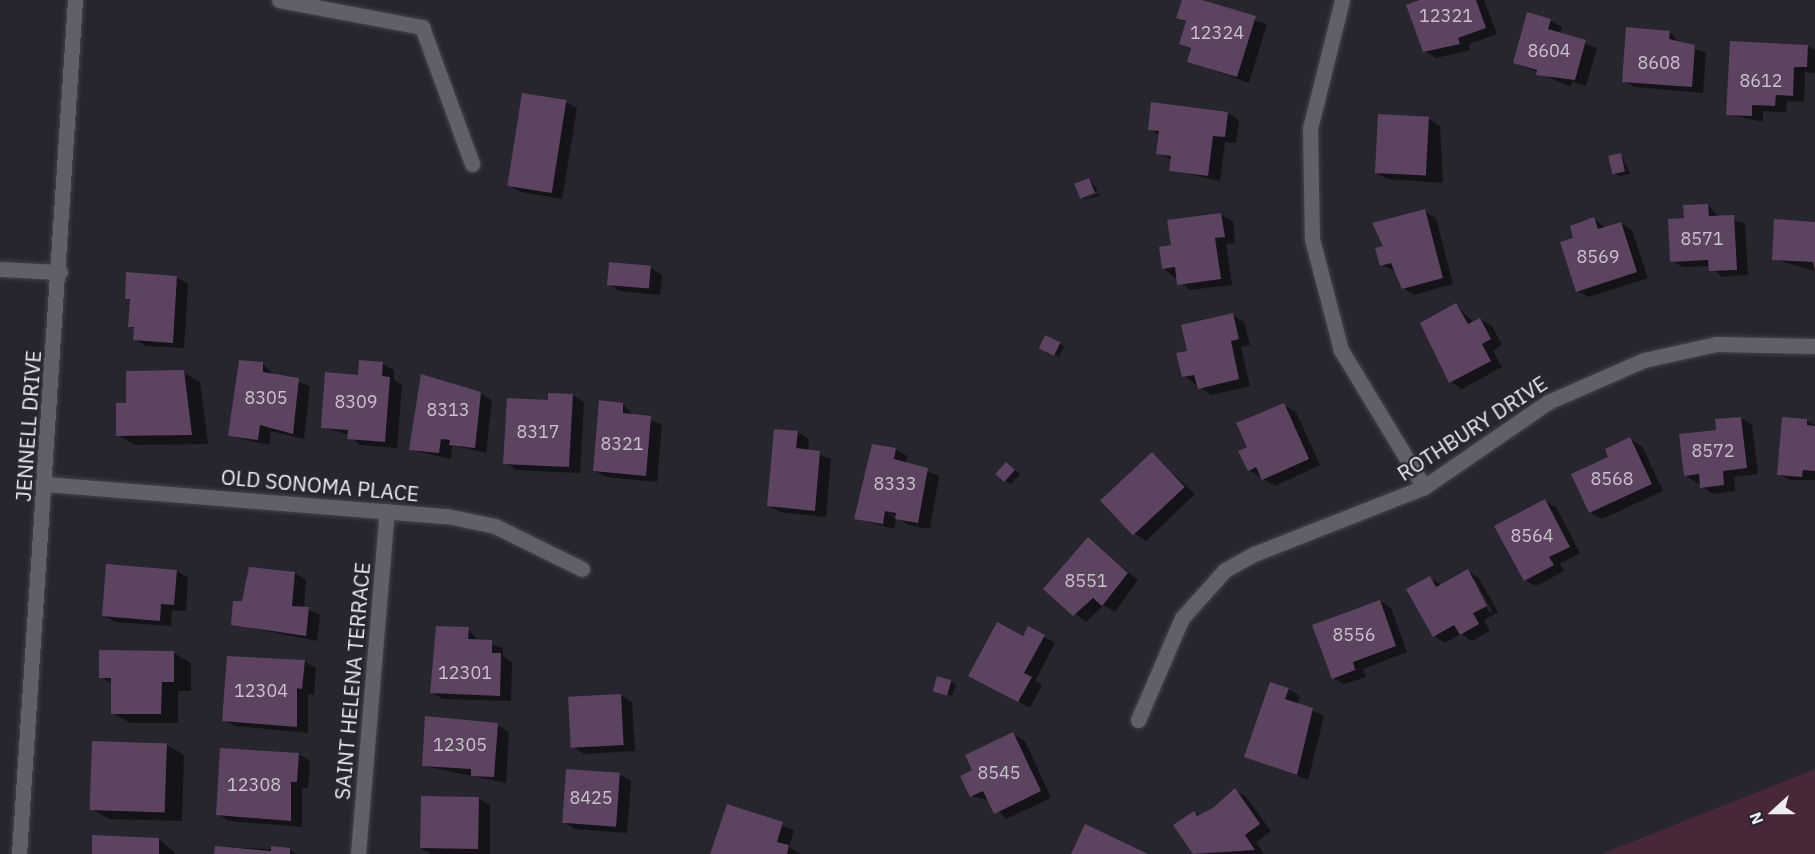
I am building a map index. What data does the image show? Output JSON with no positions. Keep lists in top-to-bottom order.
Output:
{
  "streets": {
    "street": [
      "JENNELL DRIVE",
      "ROTHBURY DRIVE",
      "OLD SONOMA PLACE",
      "SAINT HELENA TERRACE"
    ]
  },
  "crossings": [
    ["JENNELL DRIVE", "OLD SONOMA PLACE"],
    ["OLD SONOMA PLACE", "SAINT HELENA TERRACE"]
  ],
  "house_numbers": [
    "12321",
    "12324",
    "8604",
    "8608",
    "8612",
    "8571",
    "8569",
    "8305",
    "8309",
    "8313",
    "8317",
    "8321",
    "8572",
    "8568",
    "8333",
    "8564",
    "8551",
    "8556",
    "12301",
    "12304",
    "12305",
    "8545",
    "12308",
    "8425"
  ],
  "north": "left"
}
